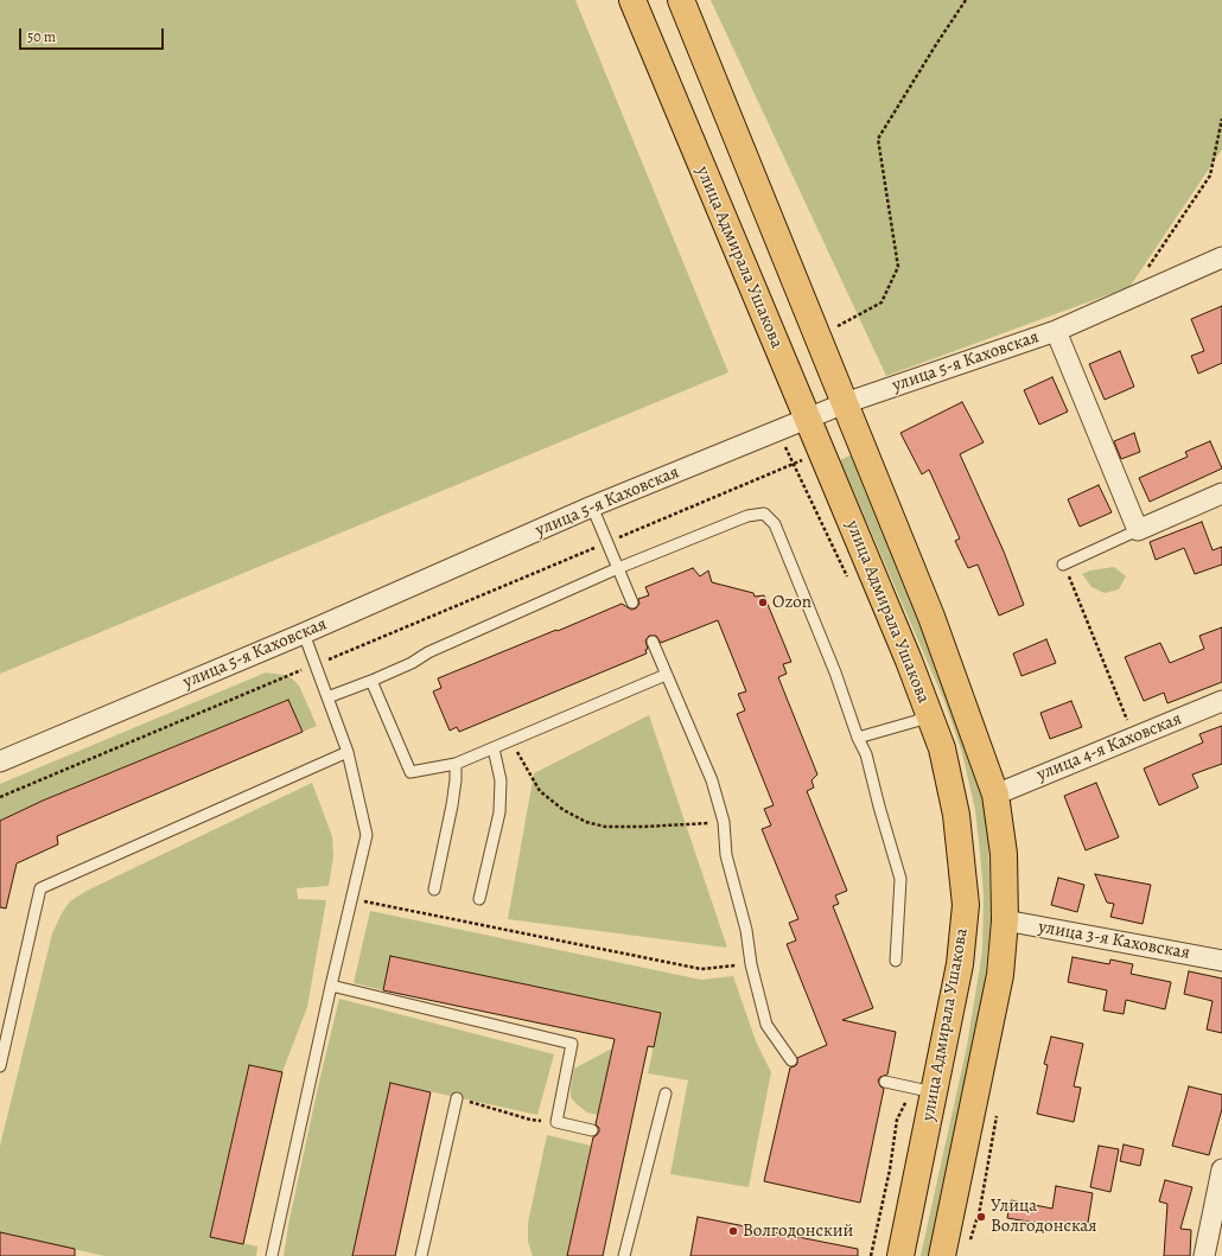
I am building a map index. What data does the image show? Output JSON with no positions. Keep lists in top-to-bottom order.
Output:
{
  "streets": {
    "main road": ["улица Адмирала Ушакова"],
    "street": ["улица 5-я Каховская", "улица 4-я Каховская", "улица 3-я Каховская"]
  },
  "crossings": [
    ["улица Адмирала Ушакова", "улица 5-я Каховская"],
    ["улица Адмирала Ушакова", "улица 4-я Каховская"],
    ["улица Адмирала Ушакова", "улица 3-я Каховская"]
  ],
  "places": ["Ozon", "Улица Волгодонская", "Волгодонский"],
  "scale_bar": "50 m"
}
